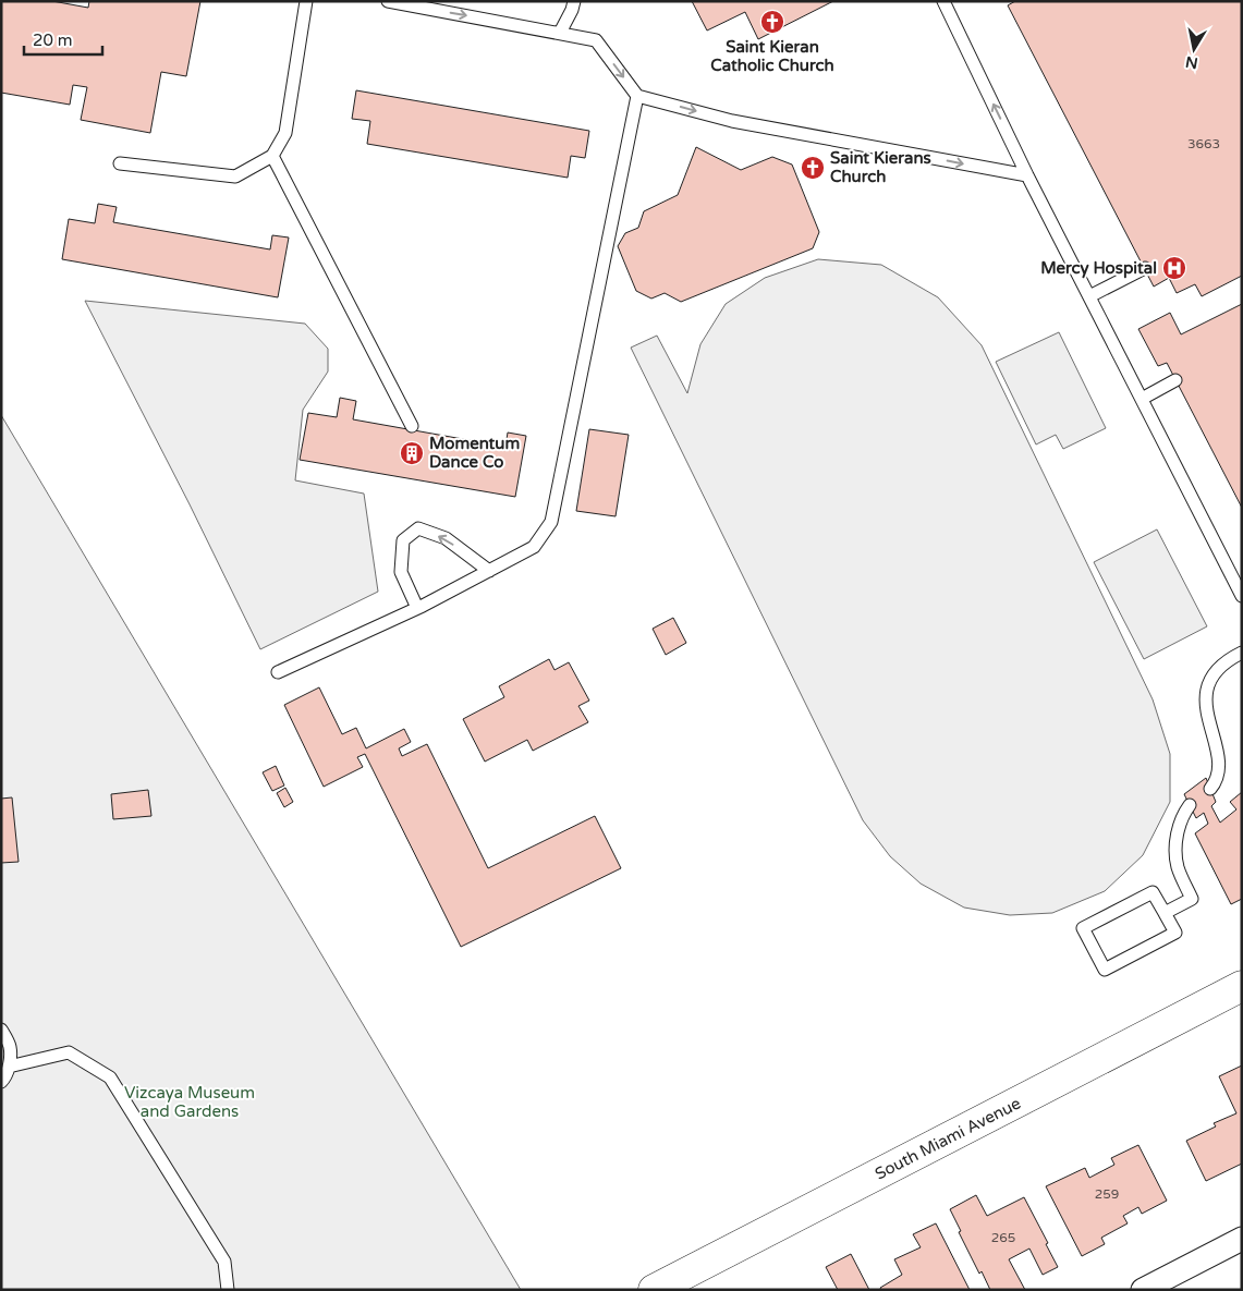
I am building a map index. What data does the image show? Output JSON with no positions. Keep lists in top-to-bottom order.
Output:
{
  "streets": {
    "main road": ["South Miami Avenue"]
  },
  "parks": ["Vizcaya Museum and Gardens"],
  "places": {
    "church": ["Saint Kieran Catholic Church", "Saint Kierans Church"],
    "hospital": ["Mercy Hospital"],
    "building": ["Momentum Dance Co"]
  },
  "house_numbers": ["3663", "259", "265"],
  "scale_bar": "20 m",
  "north": "bottom"
}
